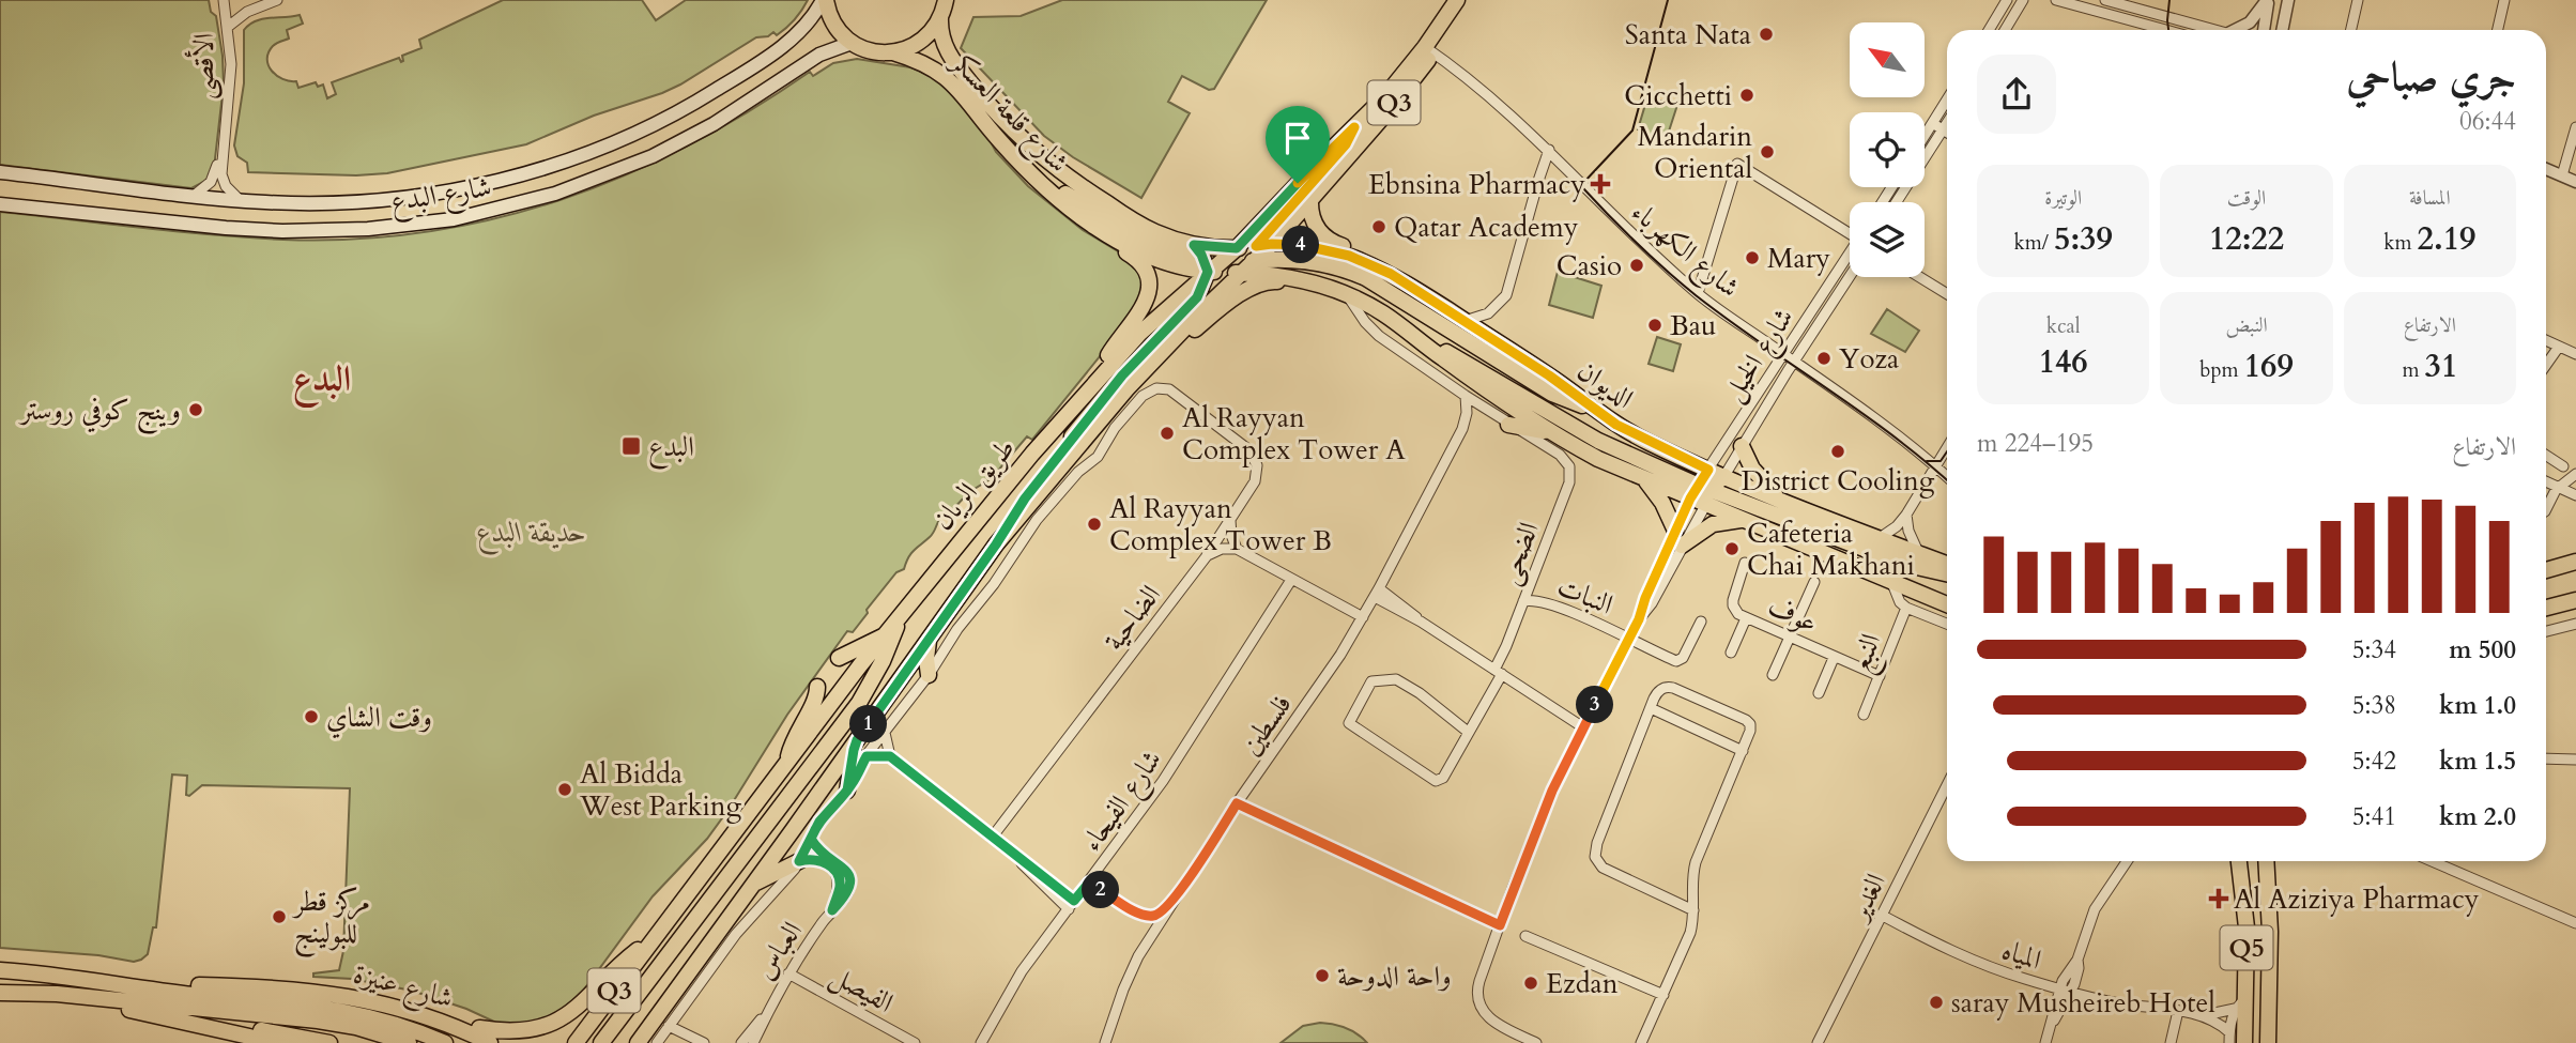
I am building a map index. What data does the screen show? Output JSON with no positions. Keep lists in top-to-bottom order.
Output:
{
  "streets": {
    "main road": [
      "Q3",
      "شارع قلعة العسكر",
      "شارع البدع",
      "الديوان",
      "طريق الريان",
      "Q5",
      "شارع عنيزة"
    ],
    "street": [
      "الأقصى",
      "شارع الكهرباء",
      "شارع الخيل",
      "الضحى",
      "النبات",
      "عوف",
      "الضاحية",
      "النبع",
      "فلسطين",
      "شارع الفيحاء",
      "الغدير",
      "العباس",
      "المياه",
      "الفيصل"
    ]
  },
  "crossings": [
    ["الأقصى", "شارع البدع"],
    ["شارع قلعة العسكر", "شارع البدع"],
    ["شارع قلعة العسكر", "طريق الريان"],
    ["شارع الكهرباء", "شارع الخيل"],
    ["شارع الكهرباء", "طريق الريان"],
    ["شارع الخيل", "الديوان"],
    ["الديوان", "طريق الريان"],
    ["الضحى", "النبات"],
    ["عوف", "النبع"],
    ["الغدير", "المياه"],
    ["Q5", "المياه"],
    ["العباس", "الفيصل"]
  ],
  "districts": ["البدع"],
  "parks": ["حديقة البدع"],
  "places": {
    "other": [
      "Santa Nata",
      "Cicchetti",
      "Mandarin Oriental",
      "Qatar Academy",
      "Mary",
      "Casio",
      "Bau",
      "Yoza",
      "وينج كوفي روستر",
      "Al Rayyan Complex Tower A",
      "District Cooling",
      "Al Rayyan Complex Tower B",
      "Cafeteria Chai Makhani",
      "وقت الشاي",
      "Al Bidda West Parking",
      "مركز قطر للبولينج",
      "واحة الدوحة",
      "Ezdan",
      "saray Musheireb Hotel"
    ],
    "health": ["Ebnsina Pharmacy", "Al Aziziya Pharmacy"],
    "transit": ["البدع"]
  },
  "north": "top left",
  "page": {
    "heading": ["جري صباحي", "06:44"],
    "stats": [
      ["المسافة", "2.19 km"],
      ["الوقت", "12:22"],
      ["الوتيرة", "5:39 /km"],
      ["الارتفاع", "31 m"],
      ["النبض", "169 bpm"],
      ["kcal", "146"]
    ],
    "pins": [
      "4",
      "3",
      "1",
      "2"
    ],
    "chart": ["الارتفاع", "195–224 m"],
    "list": [
      {
        "name": "500 m",
        "note": "5:34"
      },
      {
        "name": "1.0 km",
        "note": "5:38"
      },
      {
        "name": "1.5 km",
        "note": "5:42"
      },
      {
        "name": "2.0 km",
        "note": "5:41"
      }
    ]
  }
}
